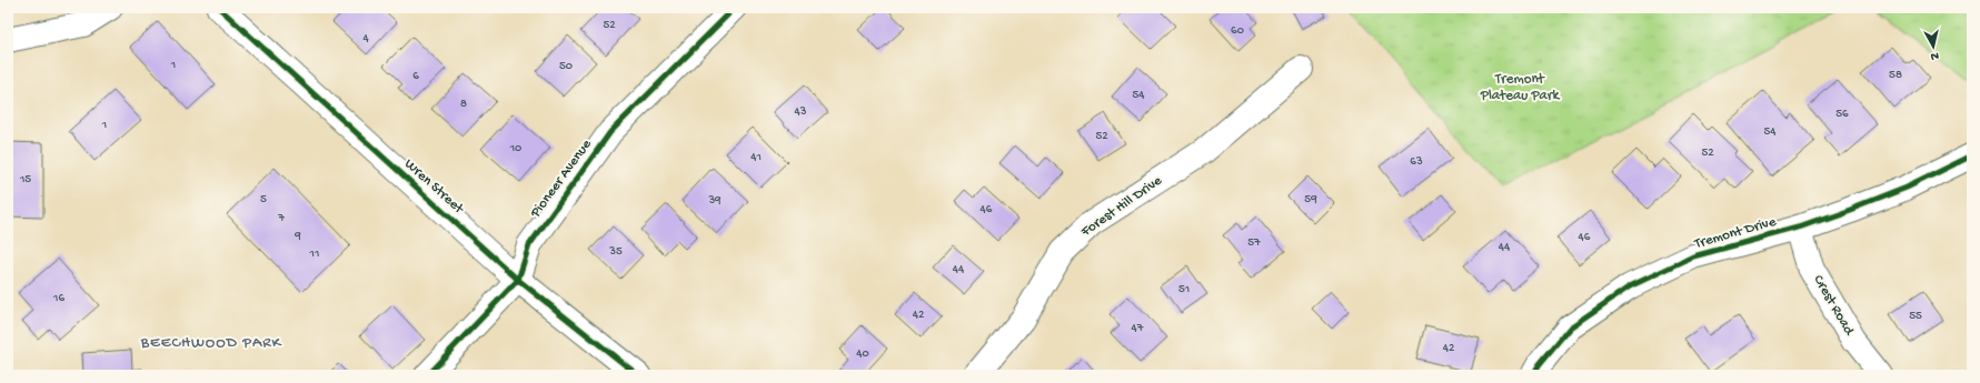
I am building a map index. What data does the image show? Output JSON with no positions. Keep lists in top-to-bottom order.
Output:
{
  "streets": {
    "street": [
      "Pioneer Avenue",
      "Wren Street",
      "Forest Hill Drive",
      "Tremont Drive",
      "Crest Road"
    ]
  },
  "crossings": [
    ["Pioneer Avenue", "Wren Street"],
    ["Tremont Drive", "Crest Road"]
  ],
  "districts": ["BEECHWOOD PARK"],
  "parks": ["Tremont Plateau Park"],
  "house_numbers": [
    "52",
    "60",
    "4",
    "1",
    "50",
    "58",
    "6",
    "54",
    "8",
    "43",
    "56",
    "1",
    "54",
    "52",
    "10",
    "52",
    "41",
    "63",
    "15",
    "5",
    "59",
    "39",
    "46",
    "7",
    "9",
    "46",
    "57",
    "44",
    "35",
    "11",
    "44",
    "51",
    "16",
    "42",
    "55",
    "47",
    "42",
    "40"
  ],
  "north": "bottom"
}
